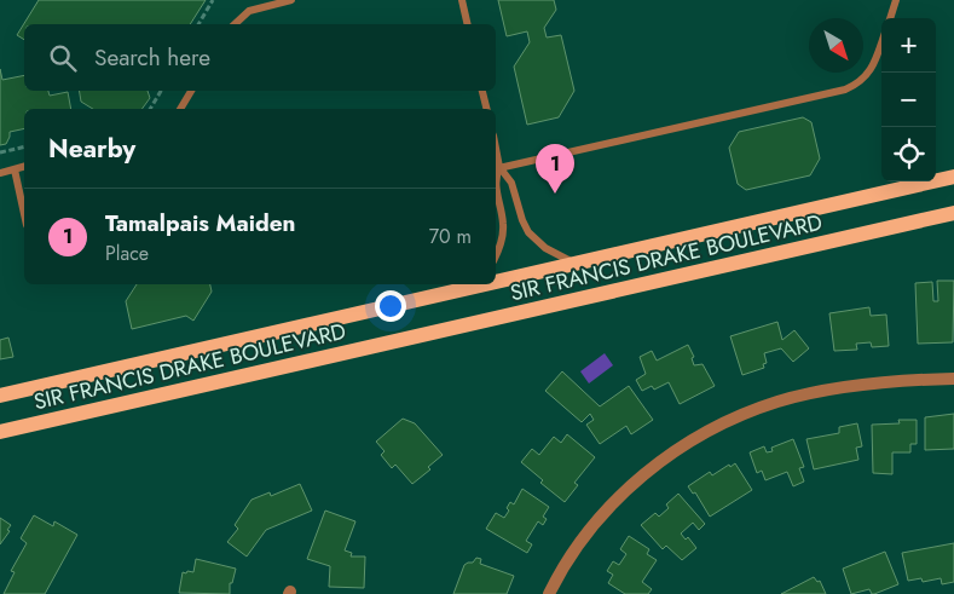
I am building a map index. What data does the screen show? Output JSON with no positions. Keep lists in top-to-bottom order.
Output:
{
  "streets": {
    "main road": ["SIR FRANCIS DRAKE BOULEVARD"]
  },
  "north": "bottom right",
  "page": {
    "map_buttons": ["+", "−"],
    "search": "Search here",
    "heading": "Nearby",
    "pins": "1",
    "list": [
      {
        "mark": "1",
        "name": "Tamalpais Maiden",
        "note": "Place",
        "value": "70 m"
      }
    ]
  }
}
